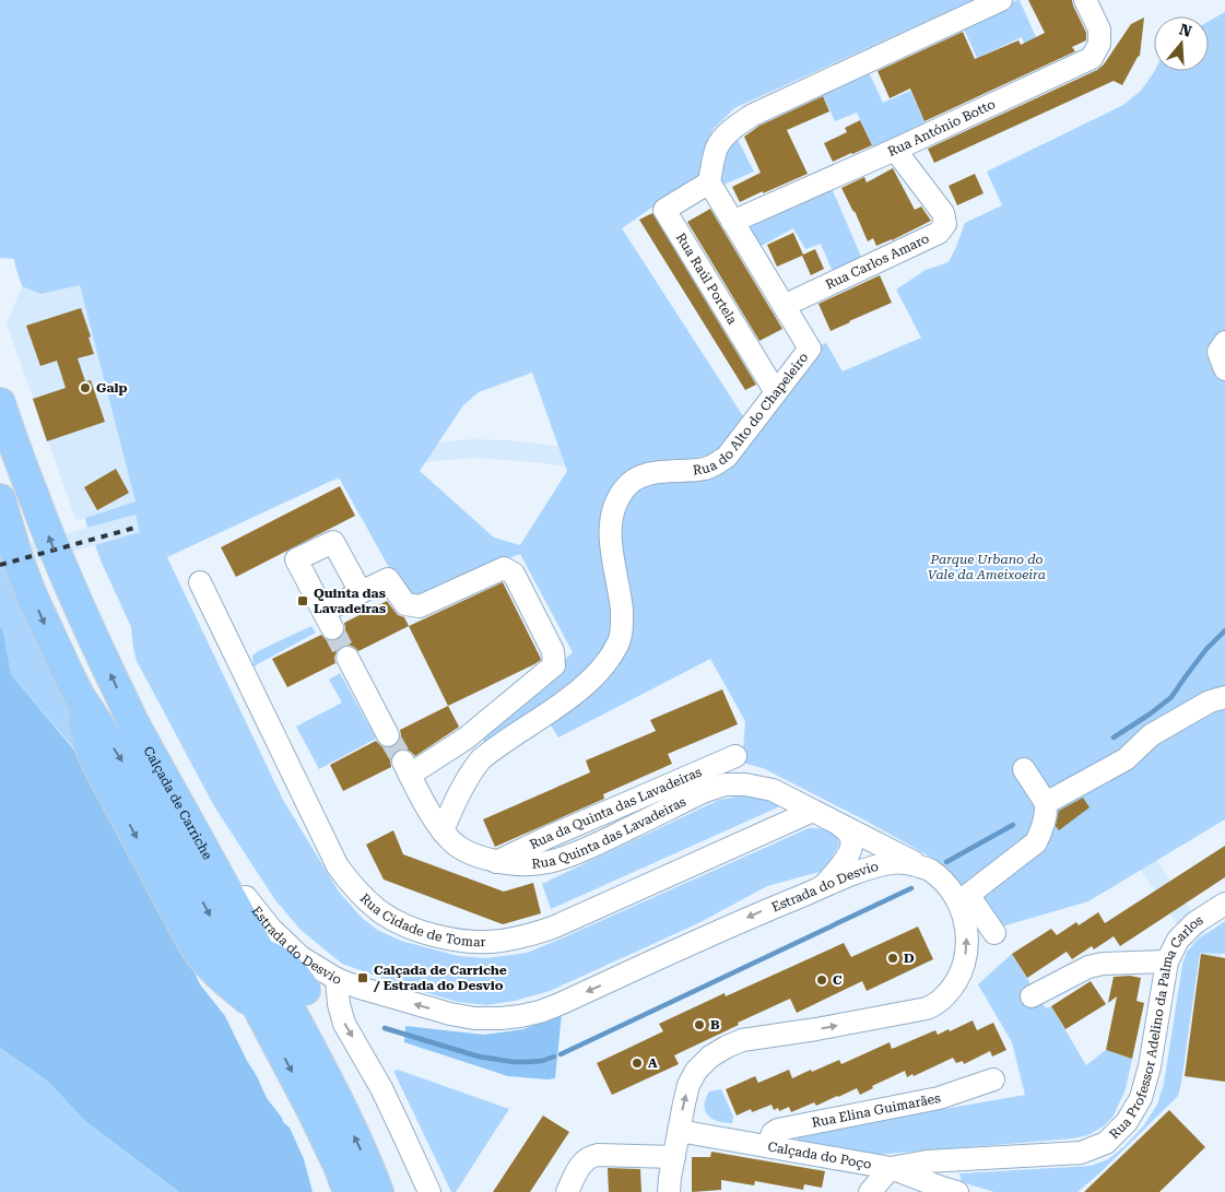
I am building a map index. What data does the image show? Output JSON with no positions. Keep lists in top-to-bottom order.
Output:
{
  "streets": {
    "highway": ["Calçada de Carriche"],
    "street": [
      "Rua António Botto",
      "Rua Carlos Amaro",
      "Rua Raúl Portela",
      "Rua do Alto do Chapeleiro",
      "Rua da Quinta das Lavadeiras",
      "Rua Quinta das Lavadeiras",
      "Estrada do Desvio",
      "Rua Cidade de Tomar",
      "Rua Professor Adelino da Palma Carlos",
      "Rua Elina Guimarães",
      "Calçada do Poço"
    ]
  },
  "crossings": [
    ["Rua António Botto", "Rua Carlos Amaro"],
    ["Rua António Botto", "Rua do Alto do Chapeleiro"],
    ["Rua Carlos Amaro", "Rua do Alto do Chapeleiro"],
    ["Rua Raúl Portela", "Rua do Alto do Chapeleiro"],
    ["Rua do Alto do Chapeleiro", "Rua Quinta das Lavadeiras"],
    ["Rua da Quinta das Lavadeiras", "Rua Quinta das Lavadeiras"],
    ["Rua Quinta das Lavadeiras", "Rua Cidade de Tomar"],
    ["Estrada do Desvio", "Calçada do Poço"],
    ["Rua Professor Adelino da Palma Carlos", "Calçada do Poço"],
    ["Rua Elina Guimarães", "Calçada do Poço"]
  ],
  "parks": ["Parque Urbano do Vale da Ameixoeira"],
  "places": {
    "other": [
      "Galp",
      "D",
      "C",
      "B",
      "A"
    ],
    "transit": ["Quinta das Lavadeiras", "Calçada de Carriche / Estrada do Desvio"]
  },
  "north": "top"
}
